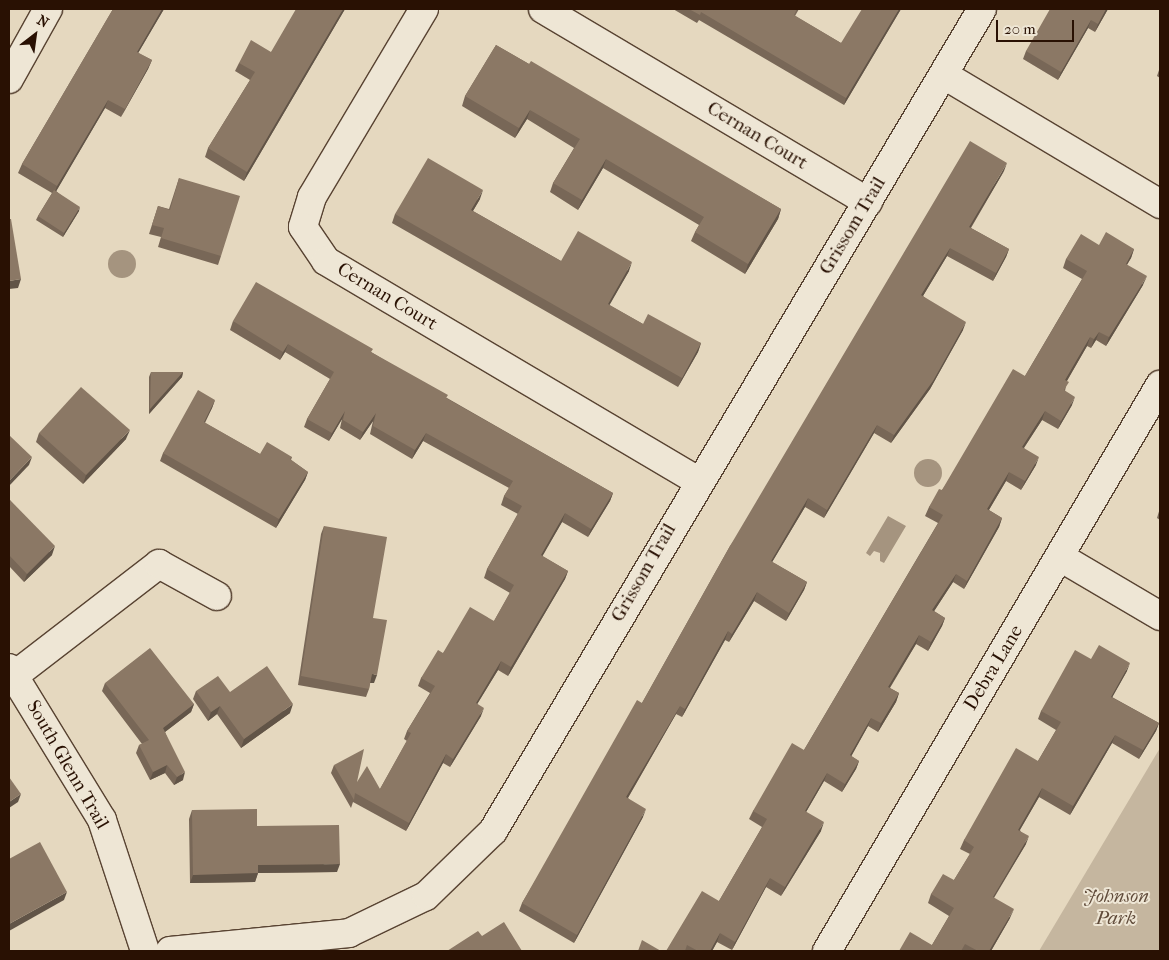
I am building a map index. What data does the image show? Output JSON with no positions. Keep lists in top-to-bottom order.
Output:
{
  "streets": {
    "street": [
      "Cernan Court",
      "Grissom Trail",
      "Debra Lane",
      "South Glenn Trail"
    ]
  },
  "crossings": [
    ["Cernan Court", "Grissom Trail"]
  ],
  "parks": ["Johnson Park"],
  "scale_bar": "20 m",
  "north": "top right"
}
